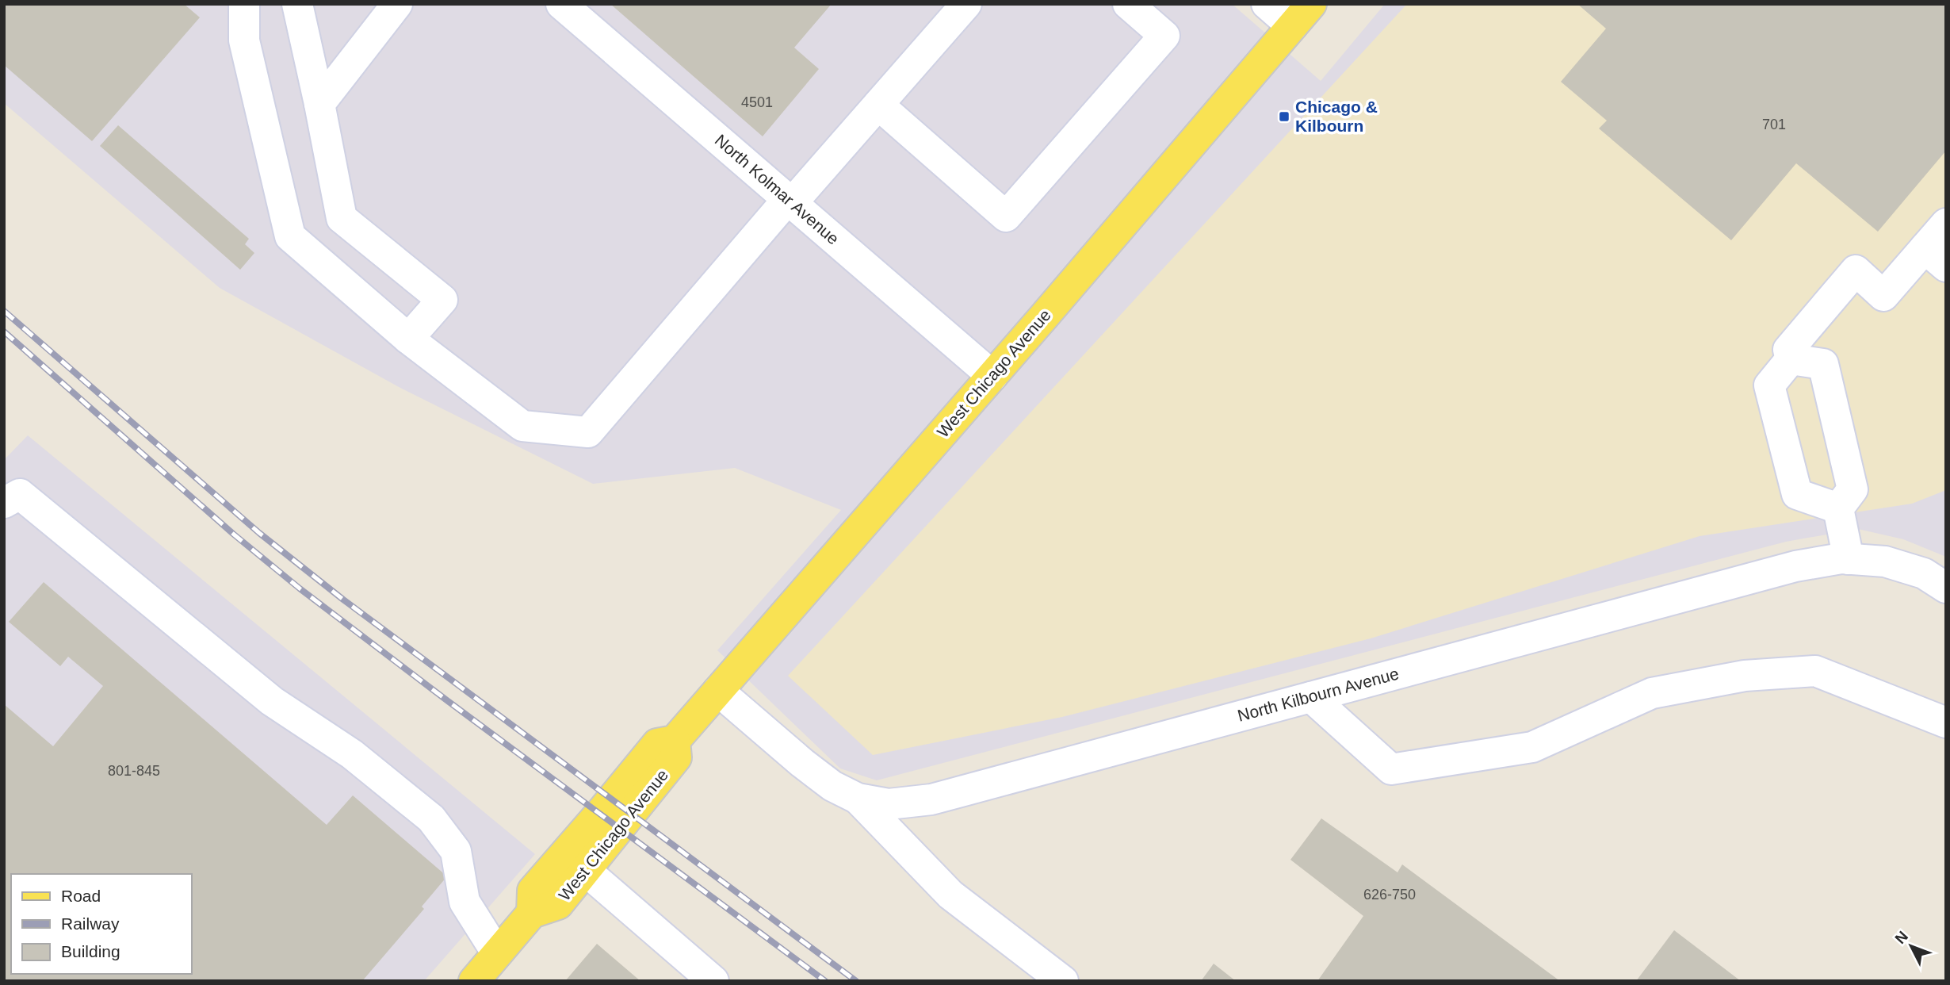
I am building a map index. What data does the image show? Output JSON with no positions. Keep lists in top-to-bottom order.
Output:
{
  "streets": {
    "main road": ["West Chicago Avenue"],
    "street": ["North Kolmar Avenue", "North Kilbourn Avenue"]
  },
  "crossings": [
    ["North Kolmar Avenue", "West Chicago Avenue"],
    ["West Chicago Avenue", "North Kilbourn Avenue"]
  ],
  "places": {
    "transit": ["Chicago & Kilbourn"]
  },
  "house_numbers": [
    "4501",
    "701",
    "801-845",
    "626-750"
  ],
  "legend": ["Road", "Railway", "Building"],
  "north": "top left"
}
